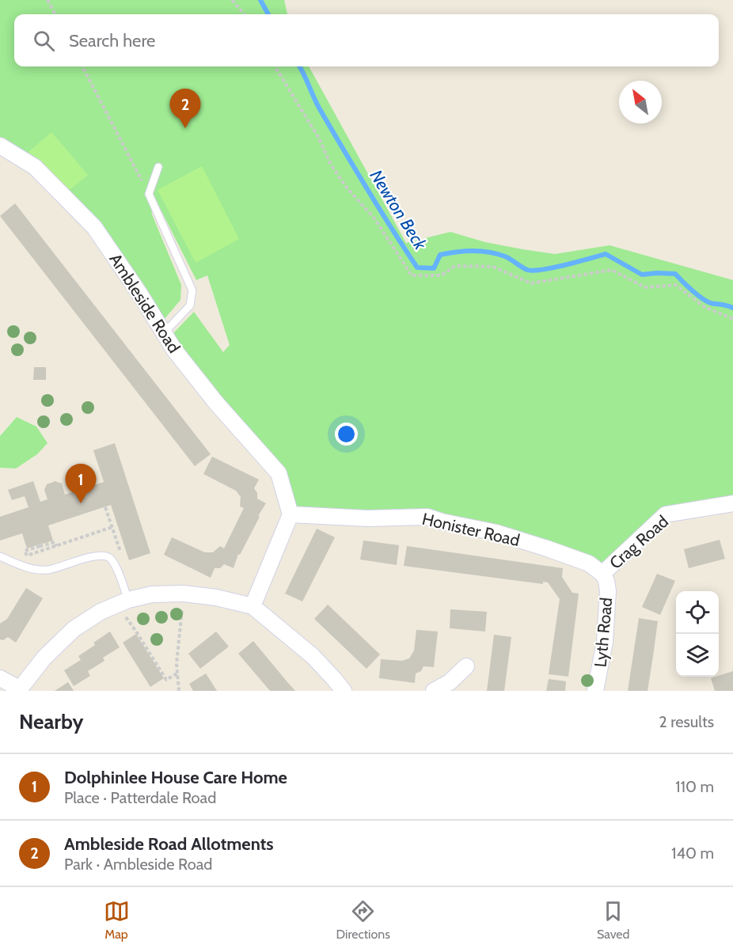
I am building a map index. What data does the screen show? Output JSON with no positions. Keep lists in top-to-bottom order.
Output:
{
  "streets": {
    "street": [
      "Ambleside Road",
      "Honister Road",
      "Crag Road",
      "Lyth Road"
    ]
  },
  "crossings": [
    ["Ambleside Road", "Honister Road"],
    ["Honister Road", "Crag Road"],
    ["Honister Road", "Lyth Road"],
    ["Crag Road", "Lyth Road"]
  ],
  "water": ["Newton Beck"],
  "north": "top left",
  "page": {
    "search": "Search here",
    "pins": ["2", "1"],
    "heading": ["Nearby", "2 results"],
    "list": [
      {
        "mark": "1",
        "name": "Dolphinlee House Care Home",
        "note": "Place · Patterdale Road",
        "value": "110 m"
      },
      {
        "mark": "2",
        "name": "Ambleside Road Allotments",
        "note": "Park · Ambleside Road",
        "value": "140 m"
      }
    ],
    "nav": ["Map", "Directions", "Saved"]
  }
}
